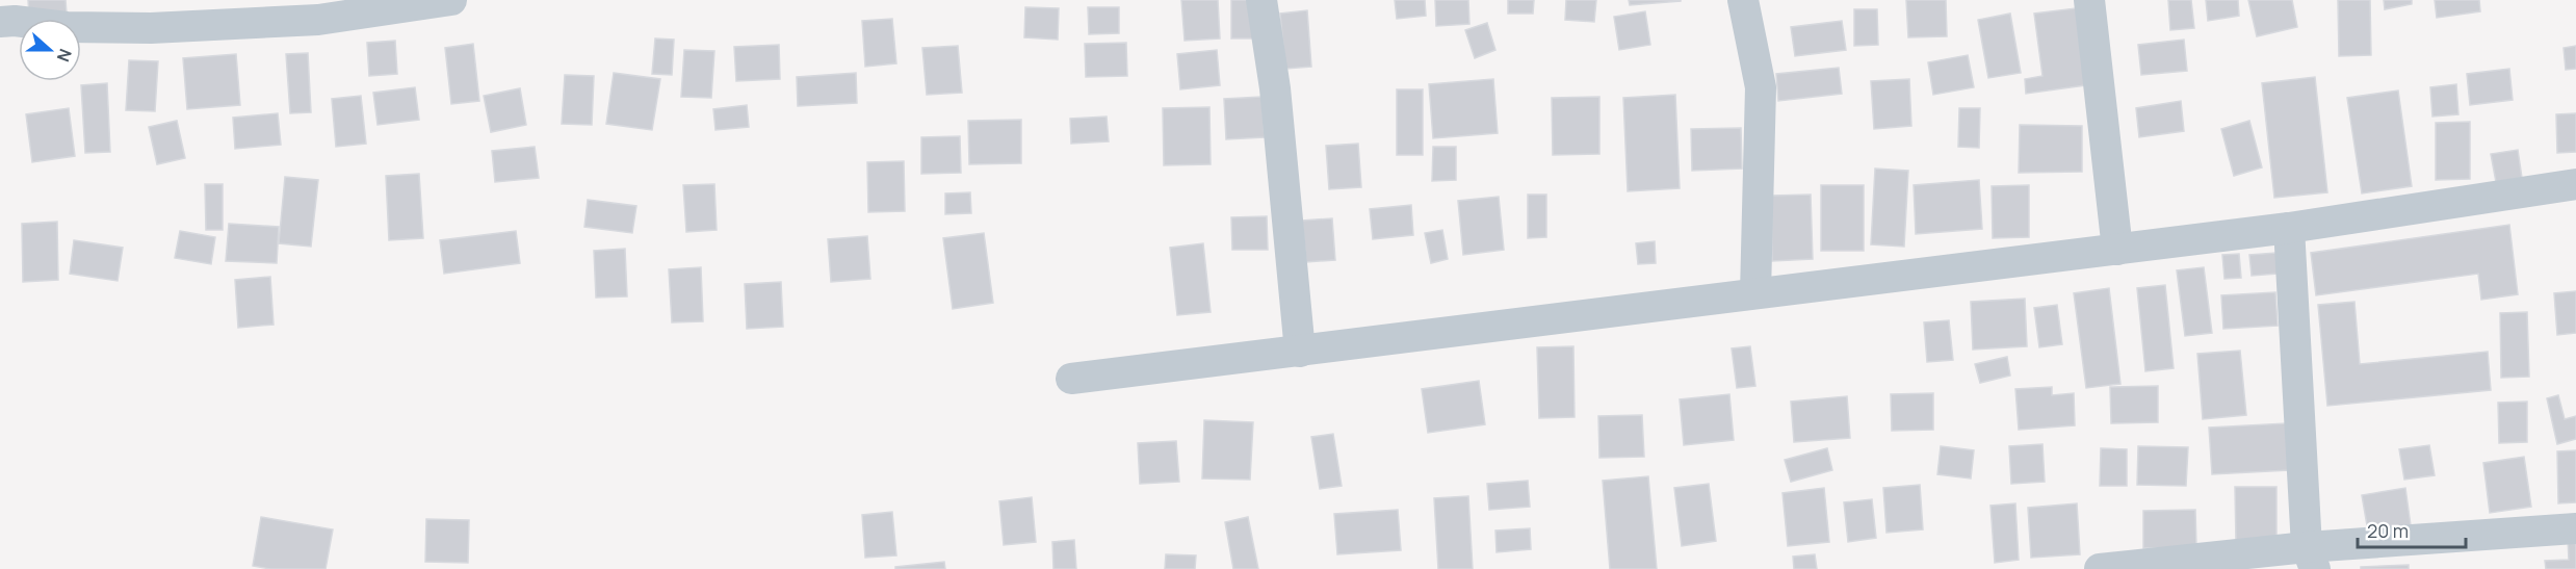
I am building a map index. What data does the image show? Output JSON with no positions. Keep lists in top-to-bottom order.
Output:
{
  "scale_bar": "20 m",
  "north": "right"
}
